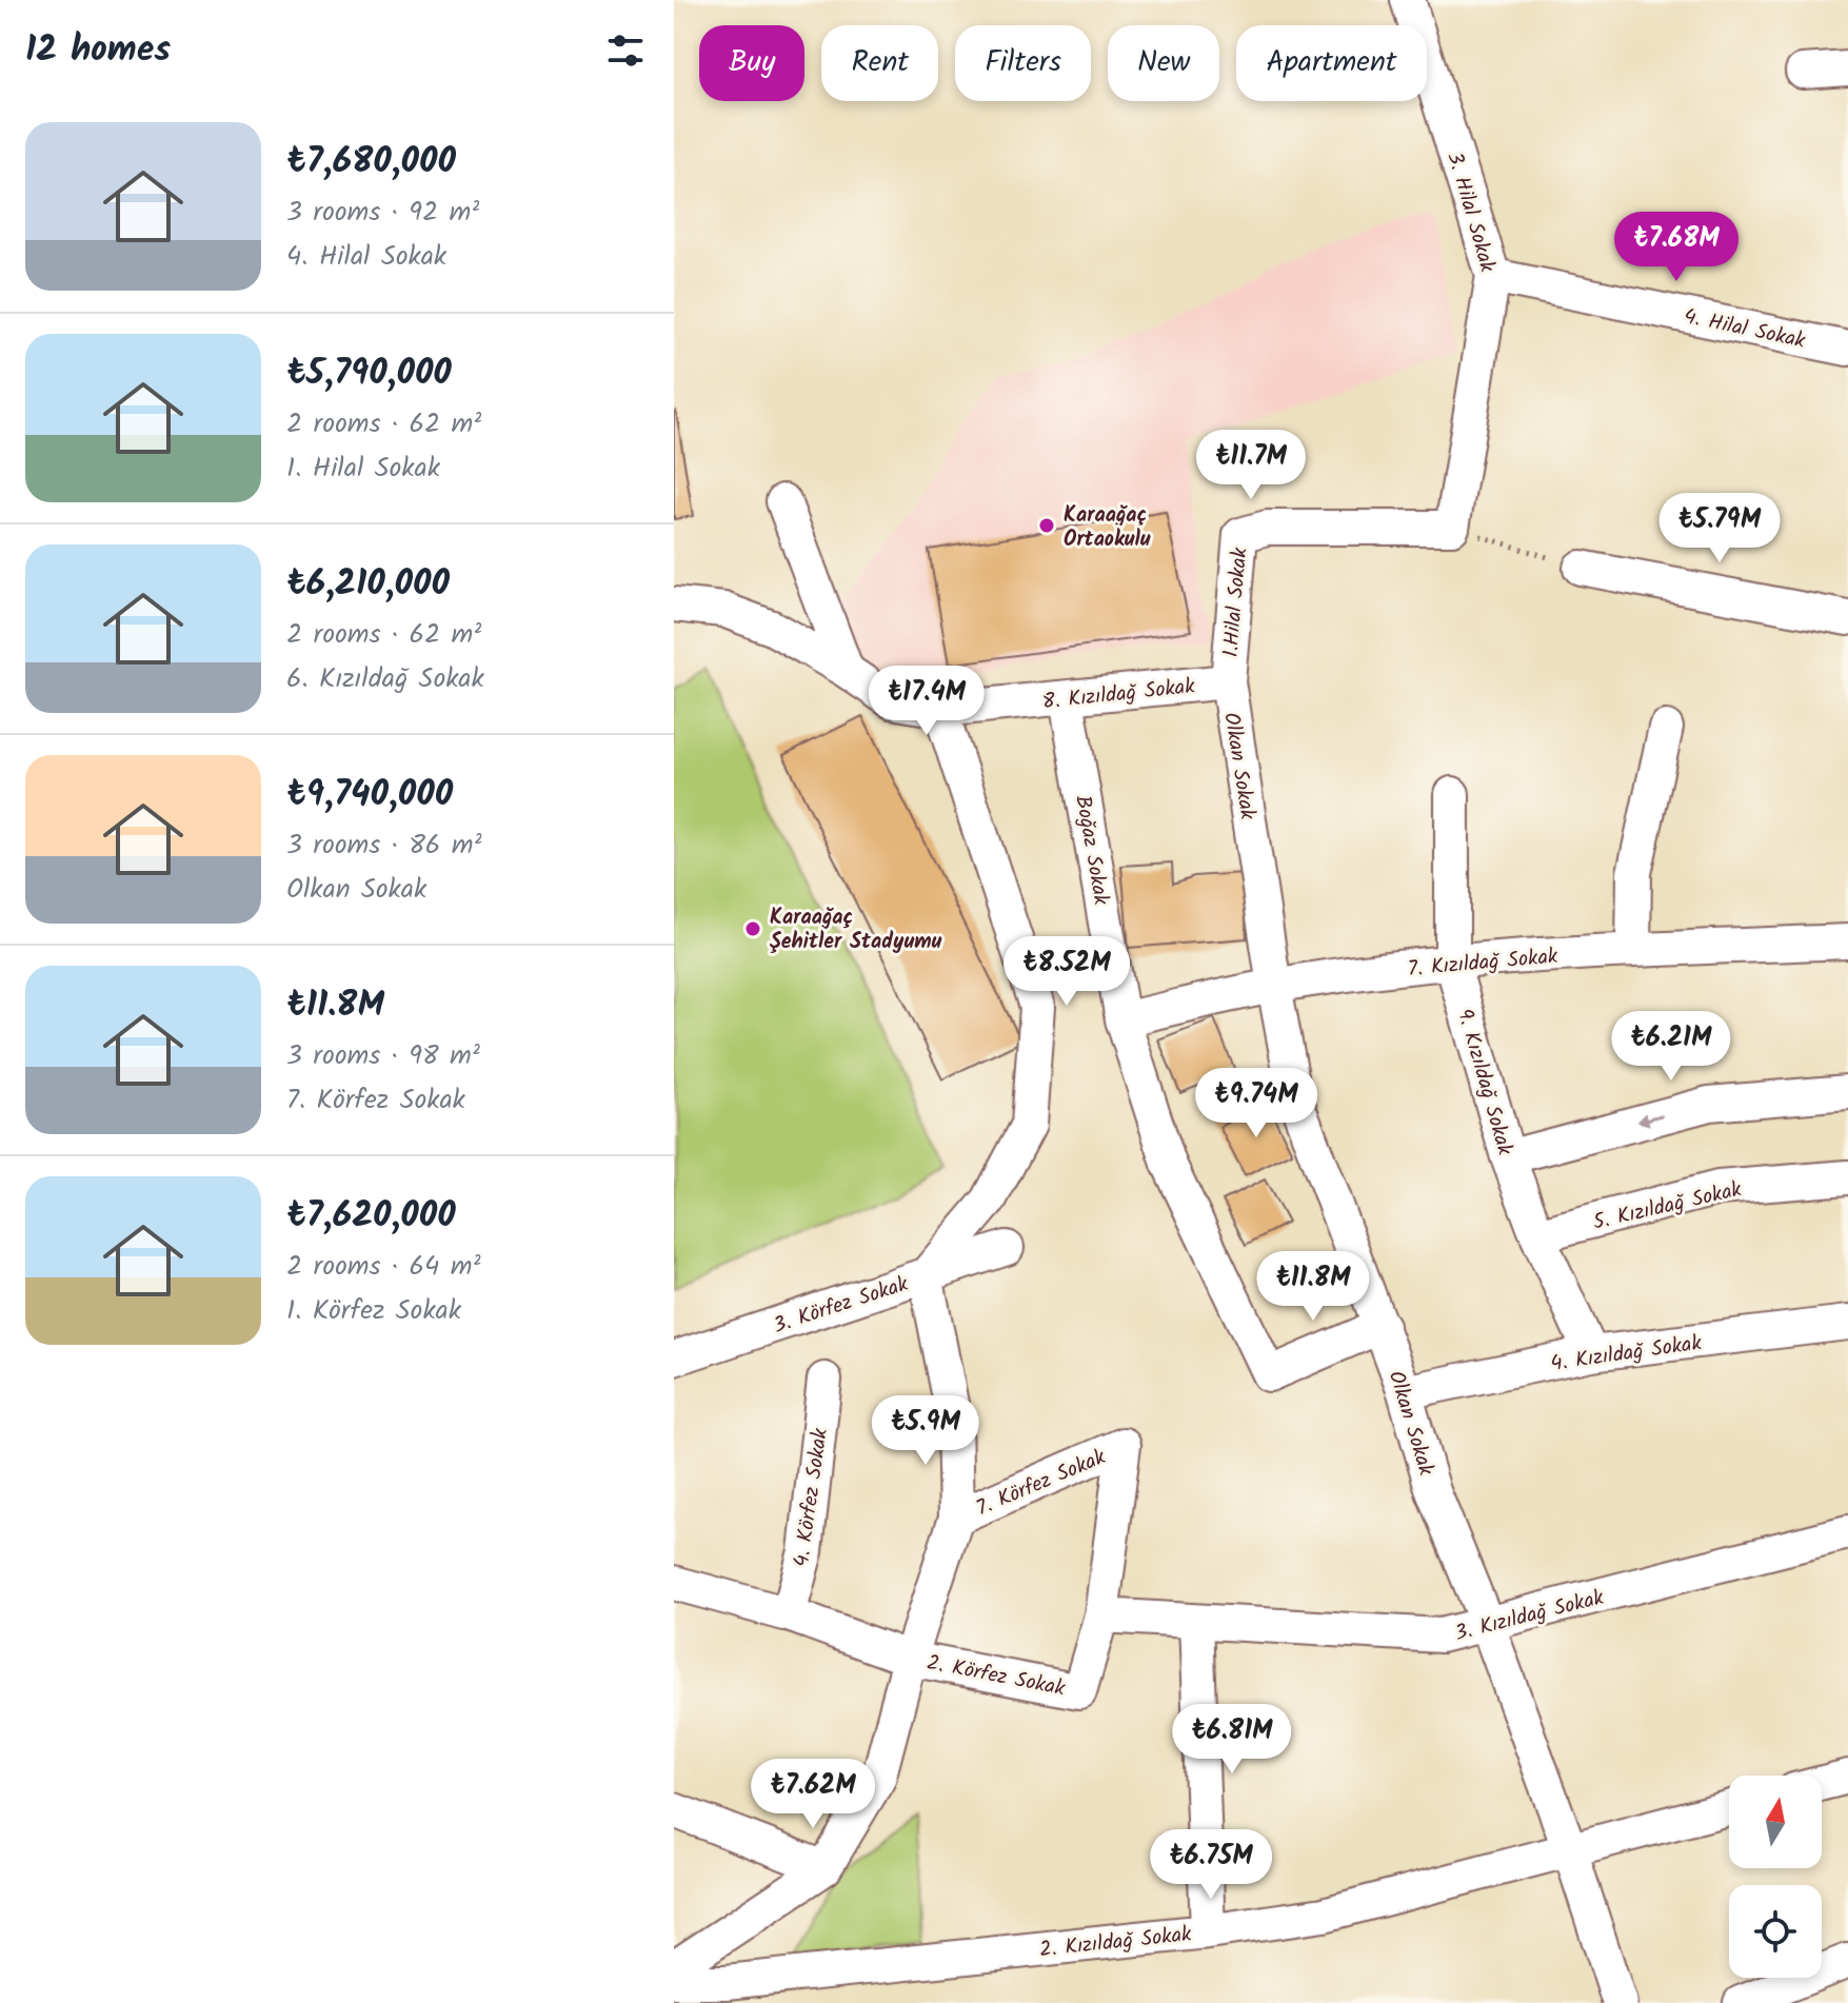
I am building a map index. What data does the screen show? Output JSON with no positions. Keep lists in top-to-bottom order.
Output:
{
  "streets": {
    "street": [
      "3. Hilal Sokak",
      "4. Hilal Sokak",
      "1.Hilal Sokak",
      "8. Kızıldağ Sokak",
      "Olkan Sokak",
      "Boğaz Sokak",
      "7. Kızıldağ Sokak",
      "9. Kızıldağ Sokak",
      "5. Kızıldağ Sokak",
      "3. Körfez Sokak",
      "4. Kızıldağ Sokak",
      "7. Körfez Sokak",
      "4. Körfez Sokak",
      "3. Kızıldağ Sokak",
      "2. Körfez Sokak",
      "2. Kızıldağ Sokak"
    ]
  },
  "crossings": [
    ["3. Hilal Sokak", "4. Hilal Sokak"],
    ["3. Hilal Sokak", "1.Hilal Sokak"],
    ["1.Hilal Sokak", "8. Kızıldağ Sokak"],
    ["1.Hilal Sokak", "Olkan Sokak"],
    ["8. Kızıldağ Sokak", "Olkan Sokak"],
    ["8. Kızıldağ Sokak", "Boğaz Sokak"],
    ["Olkan Sokak", "Boğaz Sokak"],
    ["Olkan Sokak", "7. Kızıldağ Sokak"],
    ["Olkan Sokak", "4. Kızıldağ Sokak"],
    ["Olkan Sokak", "3. Kızıldağ Sokak"],
    ["Olkan Sokak", "2. Kızıldağ Sokak"],
    ["Boğaz Sokak", "7. Kızıldağ Sokak"],
    ["7. Kızıldağ Sokak", "9. Kızıldağ Sokak"],
    ["9. Kızıldağ Sokak", "5. Kızıldağ Sokak"],
    ["9. Kızıldağ Sokak", "4. Kızıldağ Sokak"],
    ["7. Körfez Sokak", "2. Körfez Sokak"],
    ["4. Körfez Sokak", "2. Körfez Sokak"],
    ["3. Kızıldağ Sokak", "2. Körfez Sokak"]
  ],
  "places": ["Karaağaç Ortaokulu", "Karaağaç Şehitler Stadyumu"],
  "north": "top",
  "page": {
    "heading": "12 homes",
    "chip": [
      "Buy",
      "Rent",
      "Filters",
      "New",
      "Apartment"
    ],
    "list": [
      {
        "name": "₺7,680,000",
        "note": "3 rooms · 92 m² · 4. Hilal Sokak"
      },
      {
        "name": "₺5,790,000",
        "note": "2 rooms · 62 m² · 1. Hilal Sokak"
      },
      {
        "name": "₺6,210,000",
        "note": "2 rooms · 62 m² · 6. Kızıldağ Sokak"
      },
      {
        "name": "₺9,740,000",
        "note": "3 rooms · 86 m² · Olkan Sokak"
      },
      {
        "name": "₺11.8M",
        "note": "3 rooms · 98 m² · 7. Körfez Sokak"
      },
      {
        "name": "₺7,620,000",
        "note": "2 rooms · 64 m² · 1. Körfez Sokak"
      }
    ],
    "price": [
      "₺7.68M",
      "₺11.7M",
      "₺5.79M",
      "₺17.4M",
      "₺8.52M",
      "₺6.21M",
      "₺9.74M",
      "₺11.8M",
      "₺5.9M",
      "₺6.81M",
      "₺7.62M",
      "₺6.75M"
    ]
  }
}
